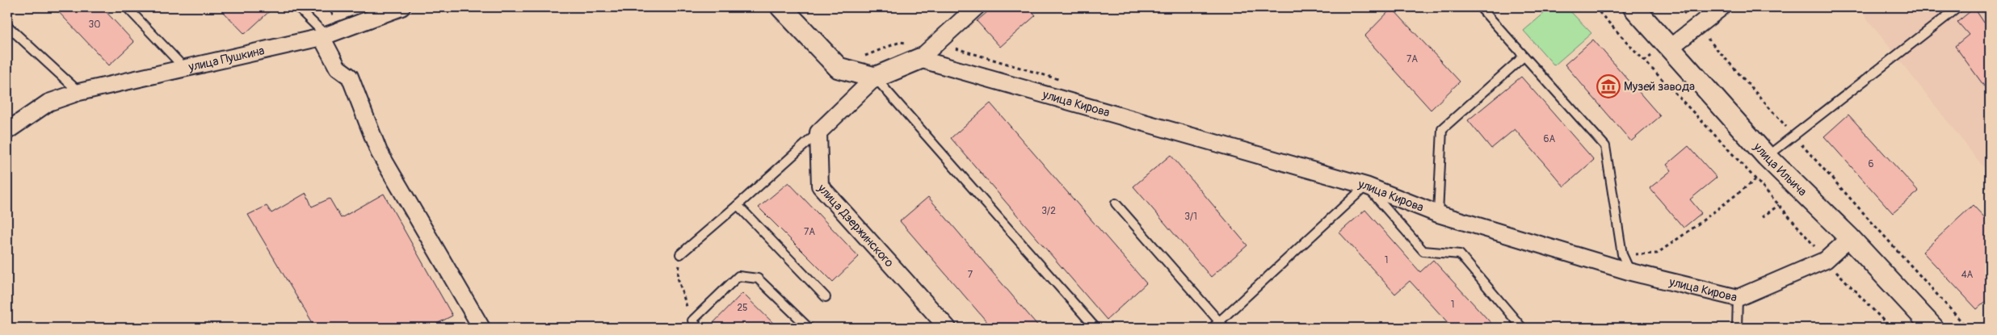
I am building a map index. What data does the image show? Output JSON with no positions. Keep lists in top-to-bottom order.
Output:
{
  "streets": {
    "street": [
      "улица Пушкина",
      "улица Кирова",
      "улица Ильича",
      "улица Дзержинского"
    ]
  },
  "crossings": [
    ["улица Кирова", "улица Ильича"]
  ],
  "places": {
    "museum": ["Музей завода"]
  },
  "house_numbers": [
    "30",
    "7А",
    "6А",
    "6",
    "3/2",
    "3/1",
    "7А",
    "1",
    "7",
    "4А",
    "1",
    "25"
  ]
}
